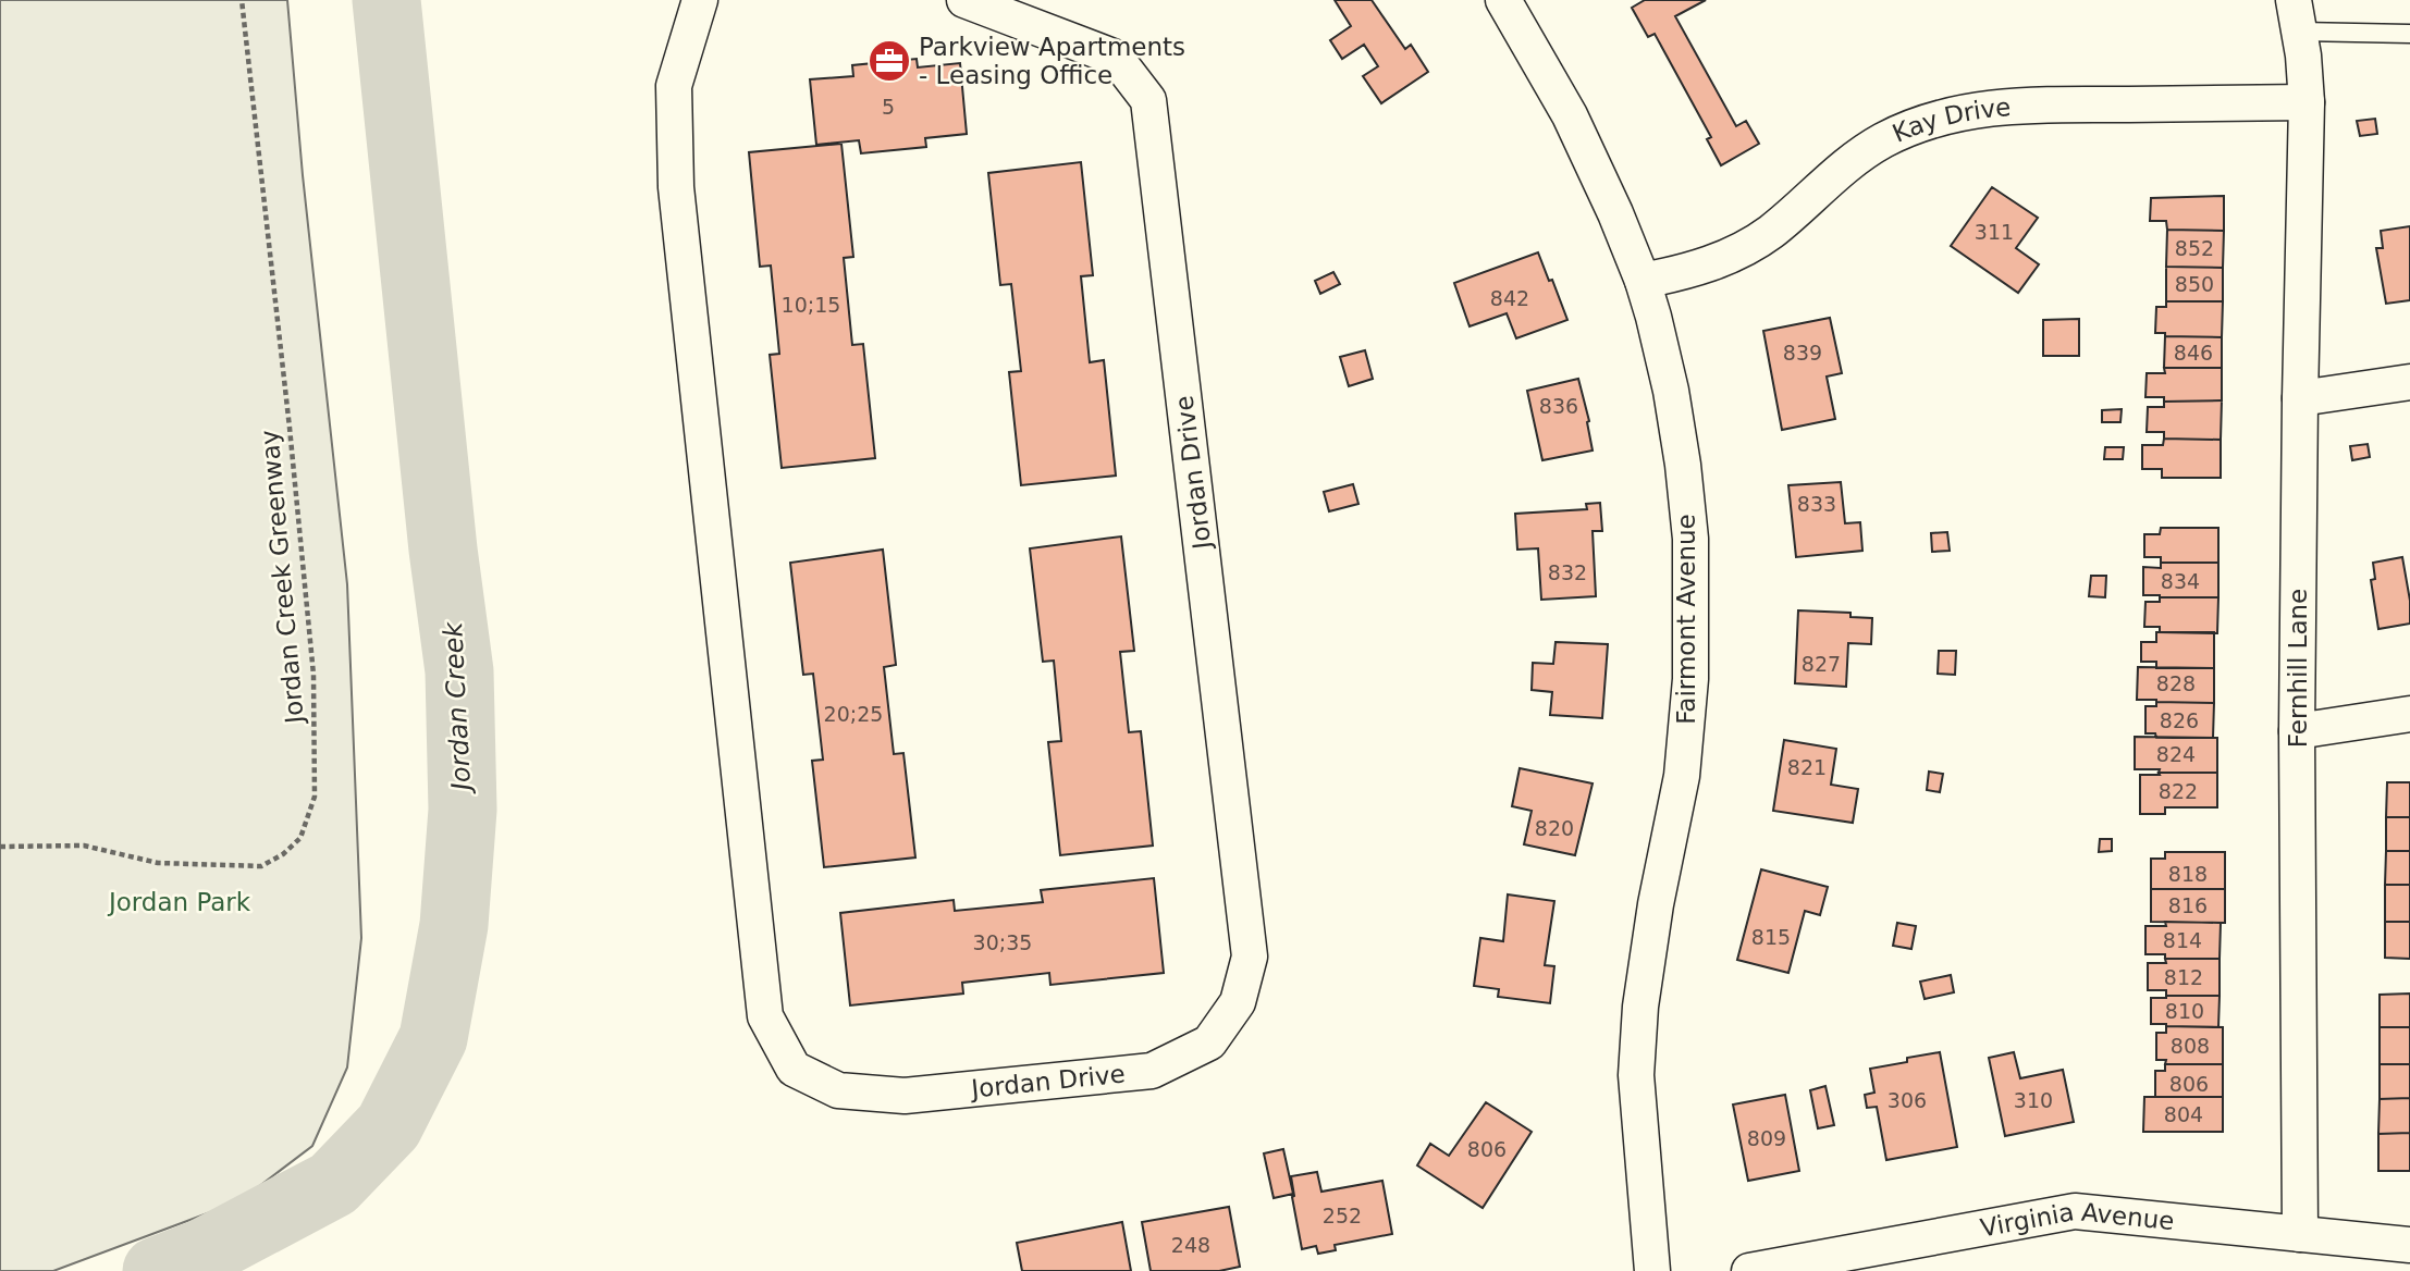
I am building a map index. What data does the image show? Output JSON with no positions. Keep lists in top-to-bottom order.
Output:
{
  "streets": {
    "street": [
      "Kay Drive",
      "Jordan Drive",
      "Fairmont Avenue",
      "Fernhill Lane",
      "Virginia Avenue"
    ],
    "path": ["Jordan Creek Greenway"]
  },
  "crossings": [
    ["Kay Drive", "Fairmont Avenue"],
    ["Kay Drive", "Fernhill Lane"],
    ["Fernhill Lane", "Virginia Avenue"]
  ],
  "water": ["Jordan Creek"],
  "parks": ["Jordan Park"],
  "places": {
    "office": ["Parkview Apartments - Leasing Office"]
  },
  "house_numbers": [
    "5",
    "311",
    "852",
    "850",
    "842",
    "10;15",
    "839",
    "846",
    "836",
    "833",
    "832",
    "834",
    "827",
    "828",
    "20;25",
    "826",
    "824",
    "821",
    "822",
    "820",
    "818",
    "816",
    "815",
    "814",
    "30;35",
    "812",
    "810",
    "808",
    "806",
    "306",
    "310",
    "804",
    "809",
    "806",
    "252",
    "248"
  ]
}
